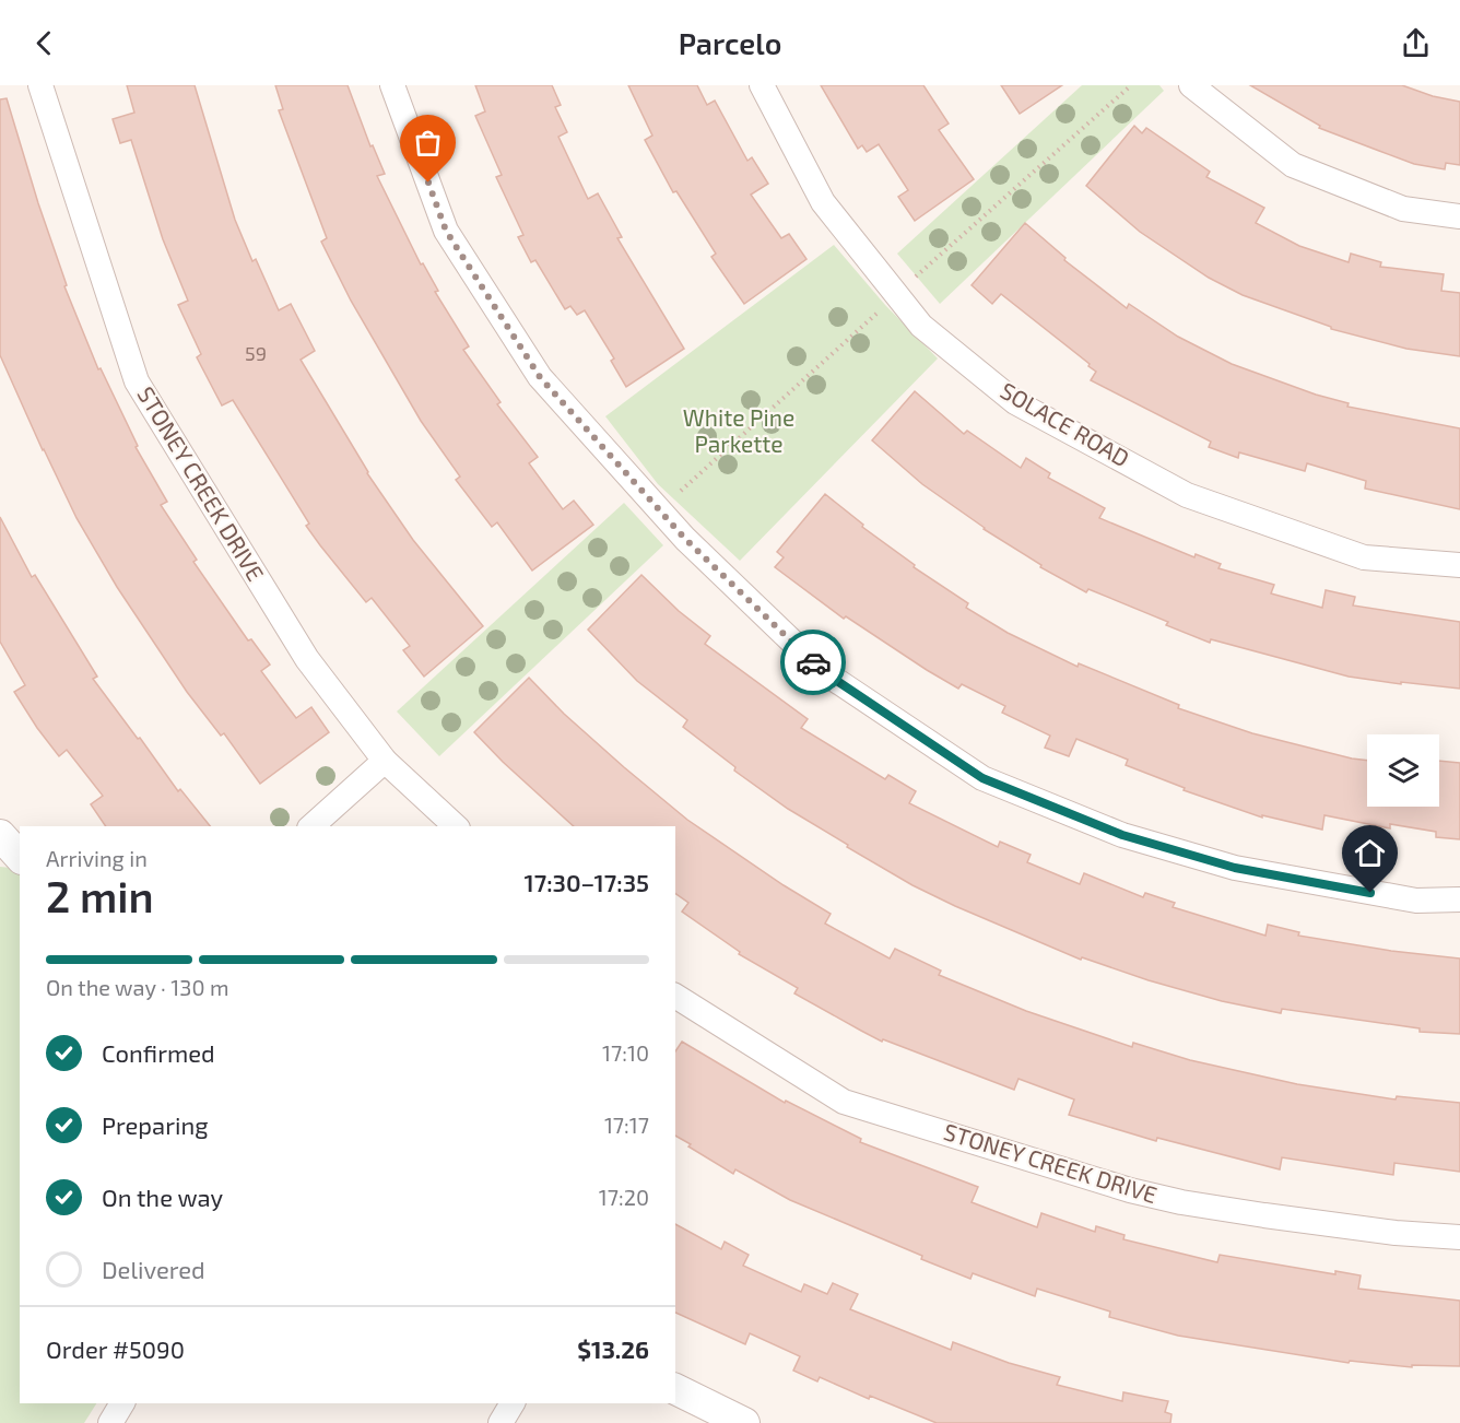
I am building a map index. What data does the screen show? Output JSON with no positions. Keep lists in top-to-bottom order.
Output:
{
  "streets": {
    "street": ["SOLACE ROAD", "STONEY CREEK DRIVE"]
  },
  "parks": ["White Pine Parkette"],
  "house_numbers": ["59"],
  "page": {
    "header": "Parcelo",
    "heading": ["2 min", "Arriving in", "17:30–17:35"],
    "panel": ["Order #5090", "$13.26"],
    "bar": "On the way · 130 m",
    "list": [
      ["Confirmed", "17:10"],
      ["Preparing", "17:17"],
      ["On the way", "17:20"],
      "Delivered"
    ]
  }
}
